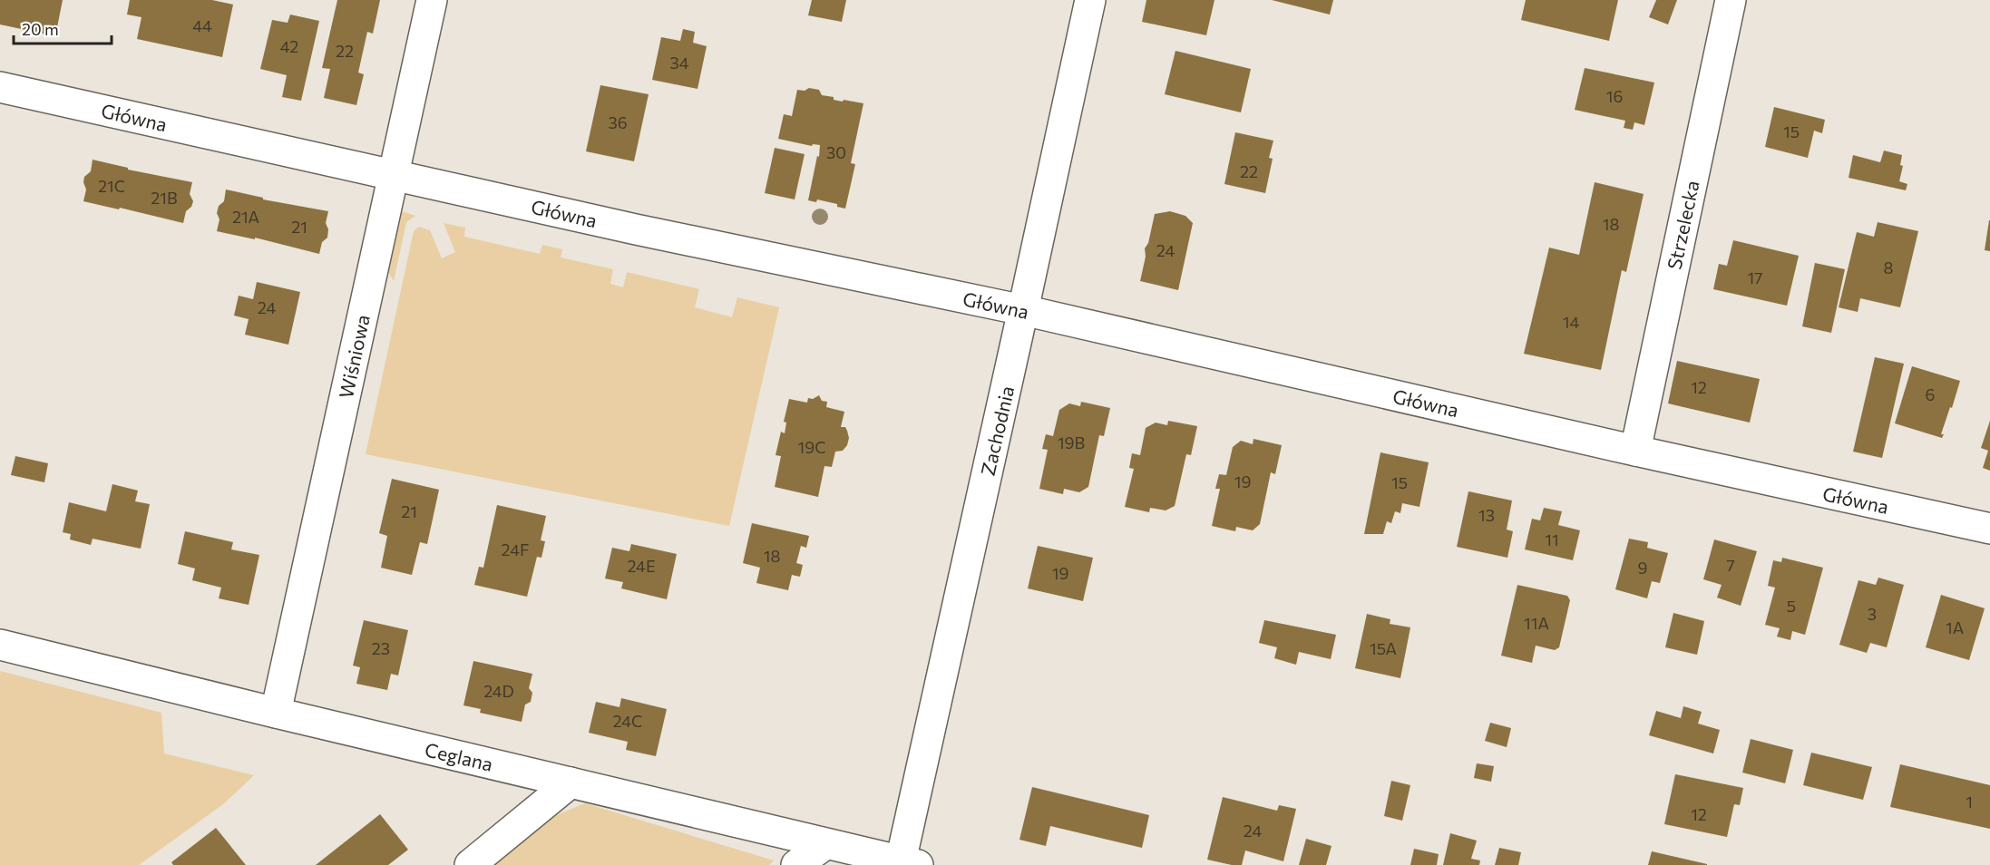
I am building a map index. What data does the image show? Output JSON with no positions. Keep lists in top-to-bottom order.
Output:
{
  "streets": {
    "street": [
      "Główna",
      "Strzelecka",
      "Wiśniowa",
      "Zachodnia",
      "Ceglana"
    ]
  },
  "crossings": [
    ["Główna", "Strzelecka"],
    ["Główna", "Wiśniowa"],
    ["Główna", "Zachodnia"],
    ["Wiśniowa", "Ceglana"],
    ["Zachodnia", "Ceglana"]
  ],
  "house_numbers": [
    "44",
    "42",
    "22",
    "34",
    "16",
    "36",
    "15",
    "30",
    "22",
    "21C",
    "21B",
    "21A",
    "18",
    "21",
    "24",
    "8",
    "17",
    "24",
    "14",
    "12",
    "6",
    "19B",
    "19C",
    "19",
    "15",
    "21",
    "13",
    "11",
    "24F",
    "18",
    "7",
    "24E",
    "9",
    "19",
    "5",
    "3",
    "11A",
    "1A",
    "23",
    "15A",
    "24D",
    "24C",
    "1",
    "12",
    "24"
  ],
  "scale_bar": "20 m"
}
